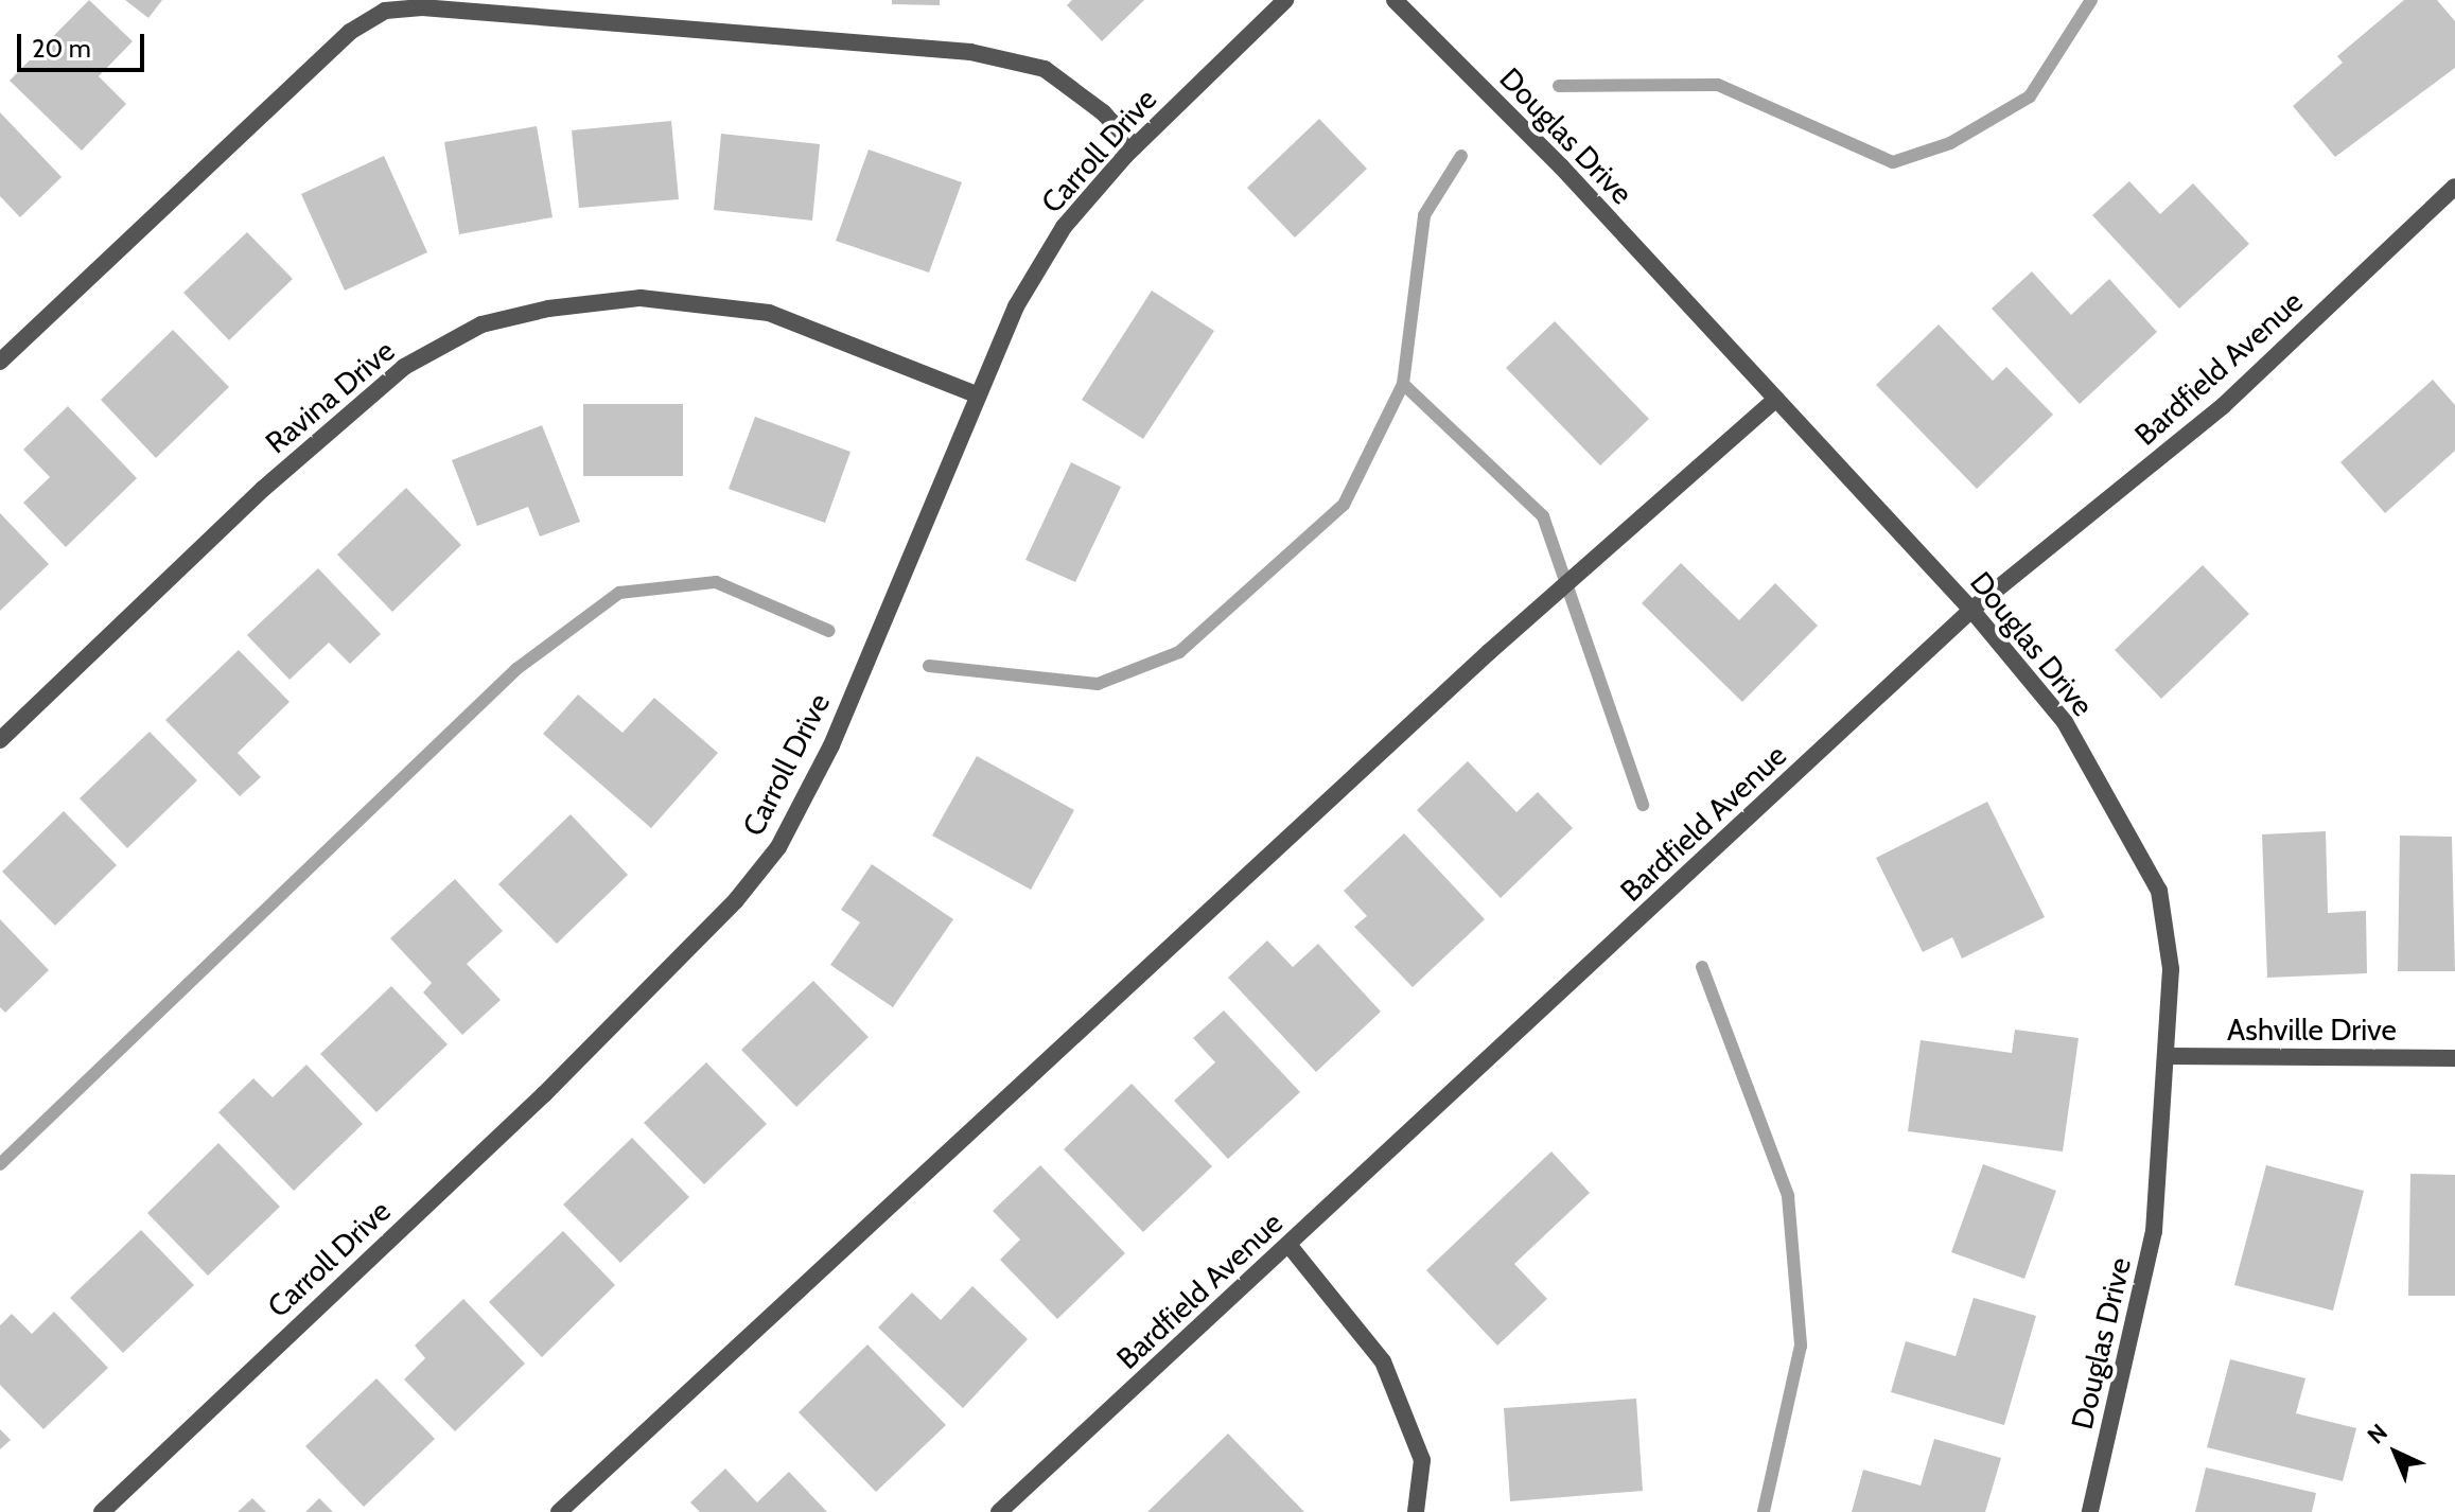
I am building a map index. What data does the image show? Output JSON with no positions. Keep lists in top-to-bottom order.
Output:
{
  "streets": {
    "street": [
      "Douglas Drive",
      "Carroll Drive",
      "Bardfield Avenue",
      "Ravina Drive",
      "Ashville Drive"
    ]
  },
  "crossings": [
    ["Douglas Drive", "Bardfield Avenue"],
    ["Douglas Drive", "Ashville Drive"],
    ["Carroll Drive", "Ravina Drive"]
  ],
  "scale_bar": "20 m",
  "north": "top left"
}
